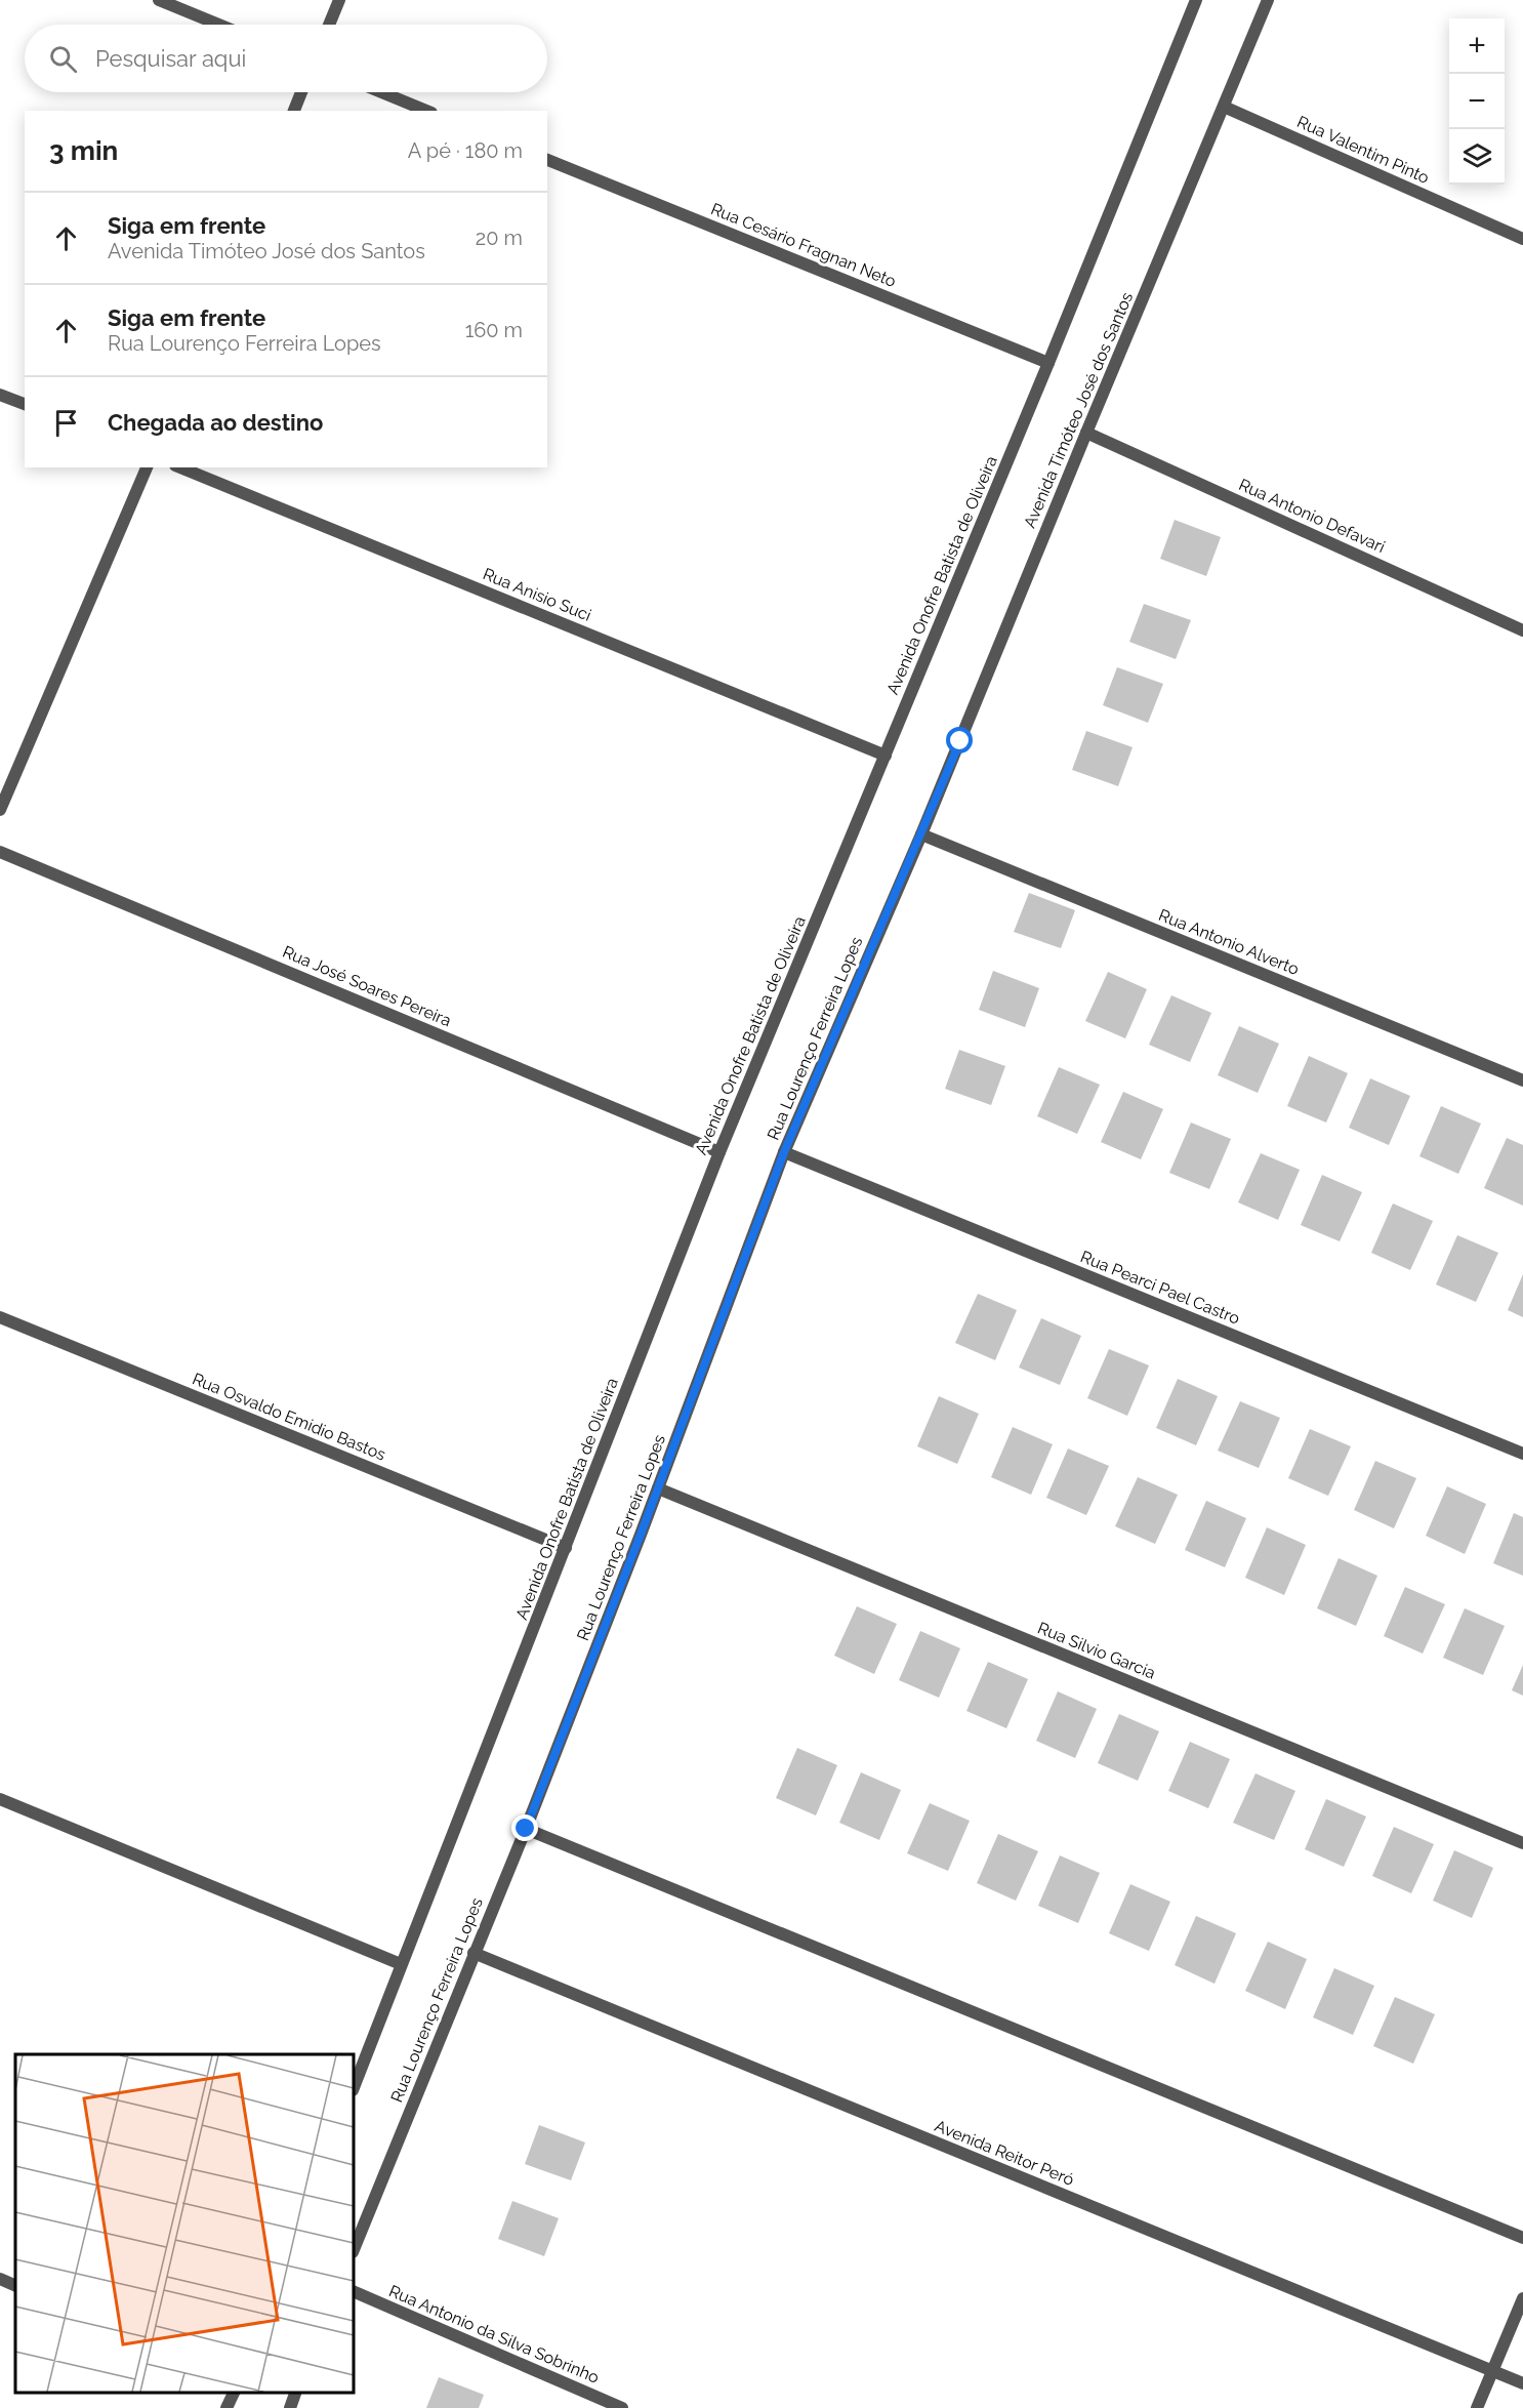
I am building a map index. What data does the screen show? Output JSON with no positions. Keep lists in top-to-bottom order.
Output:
{
  "streets": {
    "street": [
      "Rua Valentim Pinto",
      "Rua Cesário Fragnan Neto",
      "Avenida Timóteo José dos Santos",
      "Rua Antonio Defavari",
      "Avenida Onofre Batista de Oliveira",
      "Rua Anisio Suci",
      "Rua Antonio Alverto",
      "Rua José Soares Pereira",
      "Rua Lourenço Ferreira Lopes",
      "Rua Pearci Pael Castro",
      "Rua Osvaldo Emidio Bastos",
      "Rua Silvio Garcia",
      "Avenida Reitor Peró",
      "Rua Antonio da Silva Sobrinho"
    ]
  },
  "crossings": [
    ["Rua Valentim Pinto", "Avenida Timóteo José dos Santos"],
    ["Rua Cesário Fragnan Neto", "Avenida Onofre Batista de Oliveira"],
    ["Avenida Timóteo José dos Santos", "Rua Antonio Defavari"],
    ["Avenida Timóteo José dos Santos", "Rua Antonio Alverto"],
    ["Avenida Timóteo José dos Santos", "Rua Lourenço Ferreira Lopes"],
    ["Avenida Onofre Batista de Oliveira", "Rua Anisio Suci"],
    ["Avenida Onofre Batista de Oliveira", "Rua José Soares Pereira"],
    ["Avenida Onofre Batista de Oliveira", "Rua Osvaldo Emidio Bastos"],
    ["Rua Antonio Alverto", "Rua Lourenço Ferreira Lopes"],
    ["Rua Lourenço Ferreira Lopes", "Rua Pearci Pael Castro"],
    ["Rua Lourenço Ferreira Lopes", "Rua Silvio Garcia"],
    ["Rua Lourenço Ferreira Lopes", "Avenida Reitor Peró"]
  ],
  "page": {
    "map_buttons": ["+", "−"],
    "search": "Pesquisar aqui",
    "heading": ["3 min", "A pé · 180 m"],
    "list": [
      ["Siga em frente", "Avenida Timóteo José dos Santos", "20 m"],
      ["Siga em frente", "Rua Lourenço Ferreira Lopes", "160 m"],
      "Chegada ao destino"
    ]
  }
}
